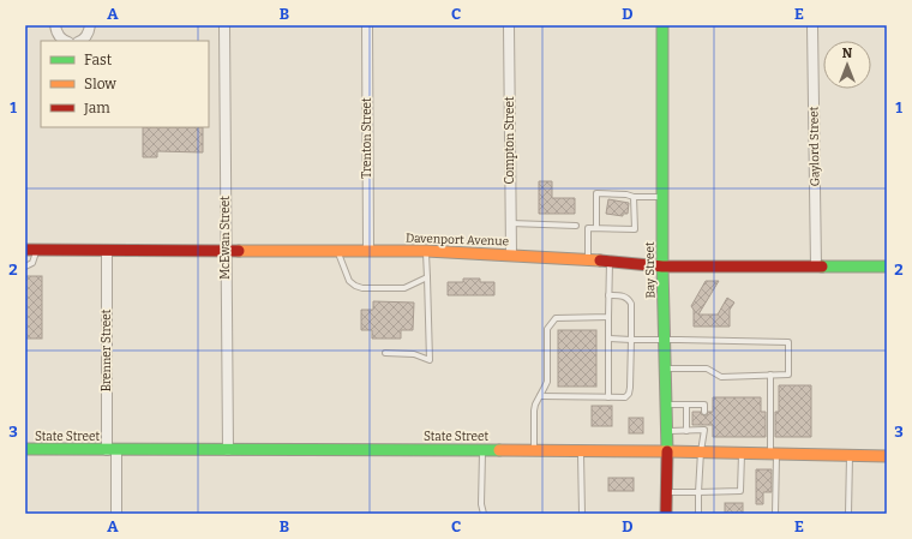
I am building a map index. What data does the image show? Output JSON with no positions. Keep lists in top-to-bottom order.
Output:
{
  "streets": {
    "main road": ["Davenport Avenue", "Bay Street", "State Street"],
    "street": [
      "Trenton Street",
      "Compton Street",
      "Gaylord Street",
      "McEwan Street",
      "Brenner Street"
    ]
  },
  "crossings": [
    ["Trenton Street", "Davenport Avenue"],
    ["Compton Street", "Davenport Avenue"],
    ["Gaylord Street", "Davenport Avenue"],
    ["McEwan Street", "Davenport Avenue"],
    ["McEwan Street", "State Street"],
    ["Davenport Avenue", "Bay Street"],
    ["Davenport Avenue", "Brenner Street"],
    ["Bay Street", "State Street"],
    ["Brenner Street", "State Street"]
  ],
  "legend": ["Fast", "Slow", "Jam"],
  "north": "top",
  "grid": {
    "columns": [
      "A",
      "B",
      "C",
      "D",
      "E"
    ],
    "rows": ["1", "2", "3"]
  }
}
